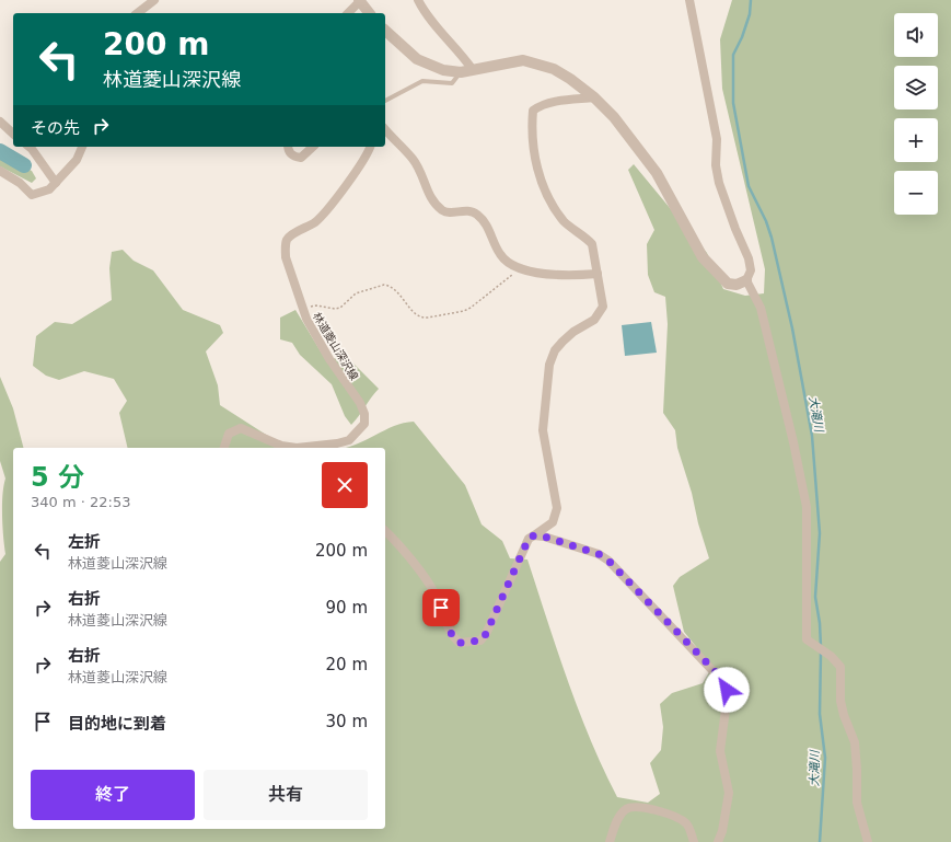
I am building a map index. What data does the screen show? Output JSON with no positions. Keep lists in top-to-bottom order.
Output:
{
  "streets": {
    "street": ["林道菱山深沢線"]
  },
  "water": ["大滝川"],
  "page": {
    "map_buttons": ["+", "−"],
    "turn": ["200 m", "林道菱山深沢線"],
    "then": "その先",
    "heading": ["5 分", "340 m · 22:53"],
    "list": [
      {
        "name": "左折",
        "note": "林道菱山深沢線",
        "value": "200 m"
      },
      {
        "name": "右折",
        "note": "林道菱山深沢線",
        "value": "90 m"
      },
      {
        "name": "右折",
        "note": "林道菱山深沢線",
        "value": "20 m"
      },
      {
        "name": "目的地に到着",
        "value": "30 m"
      }
    ],
    "buttons": ["終了", "共有"]
  }
}
